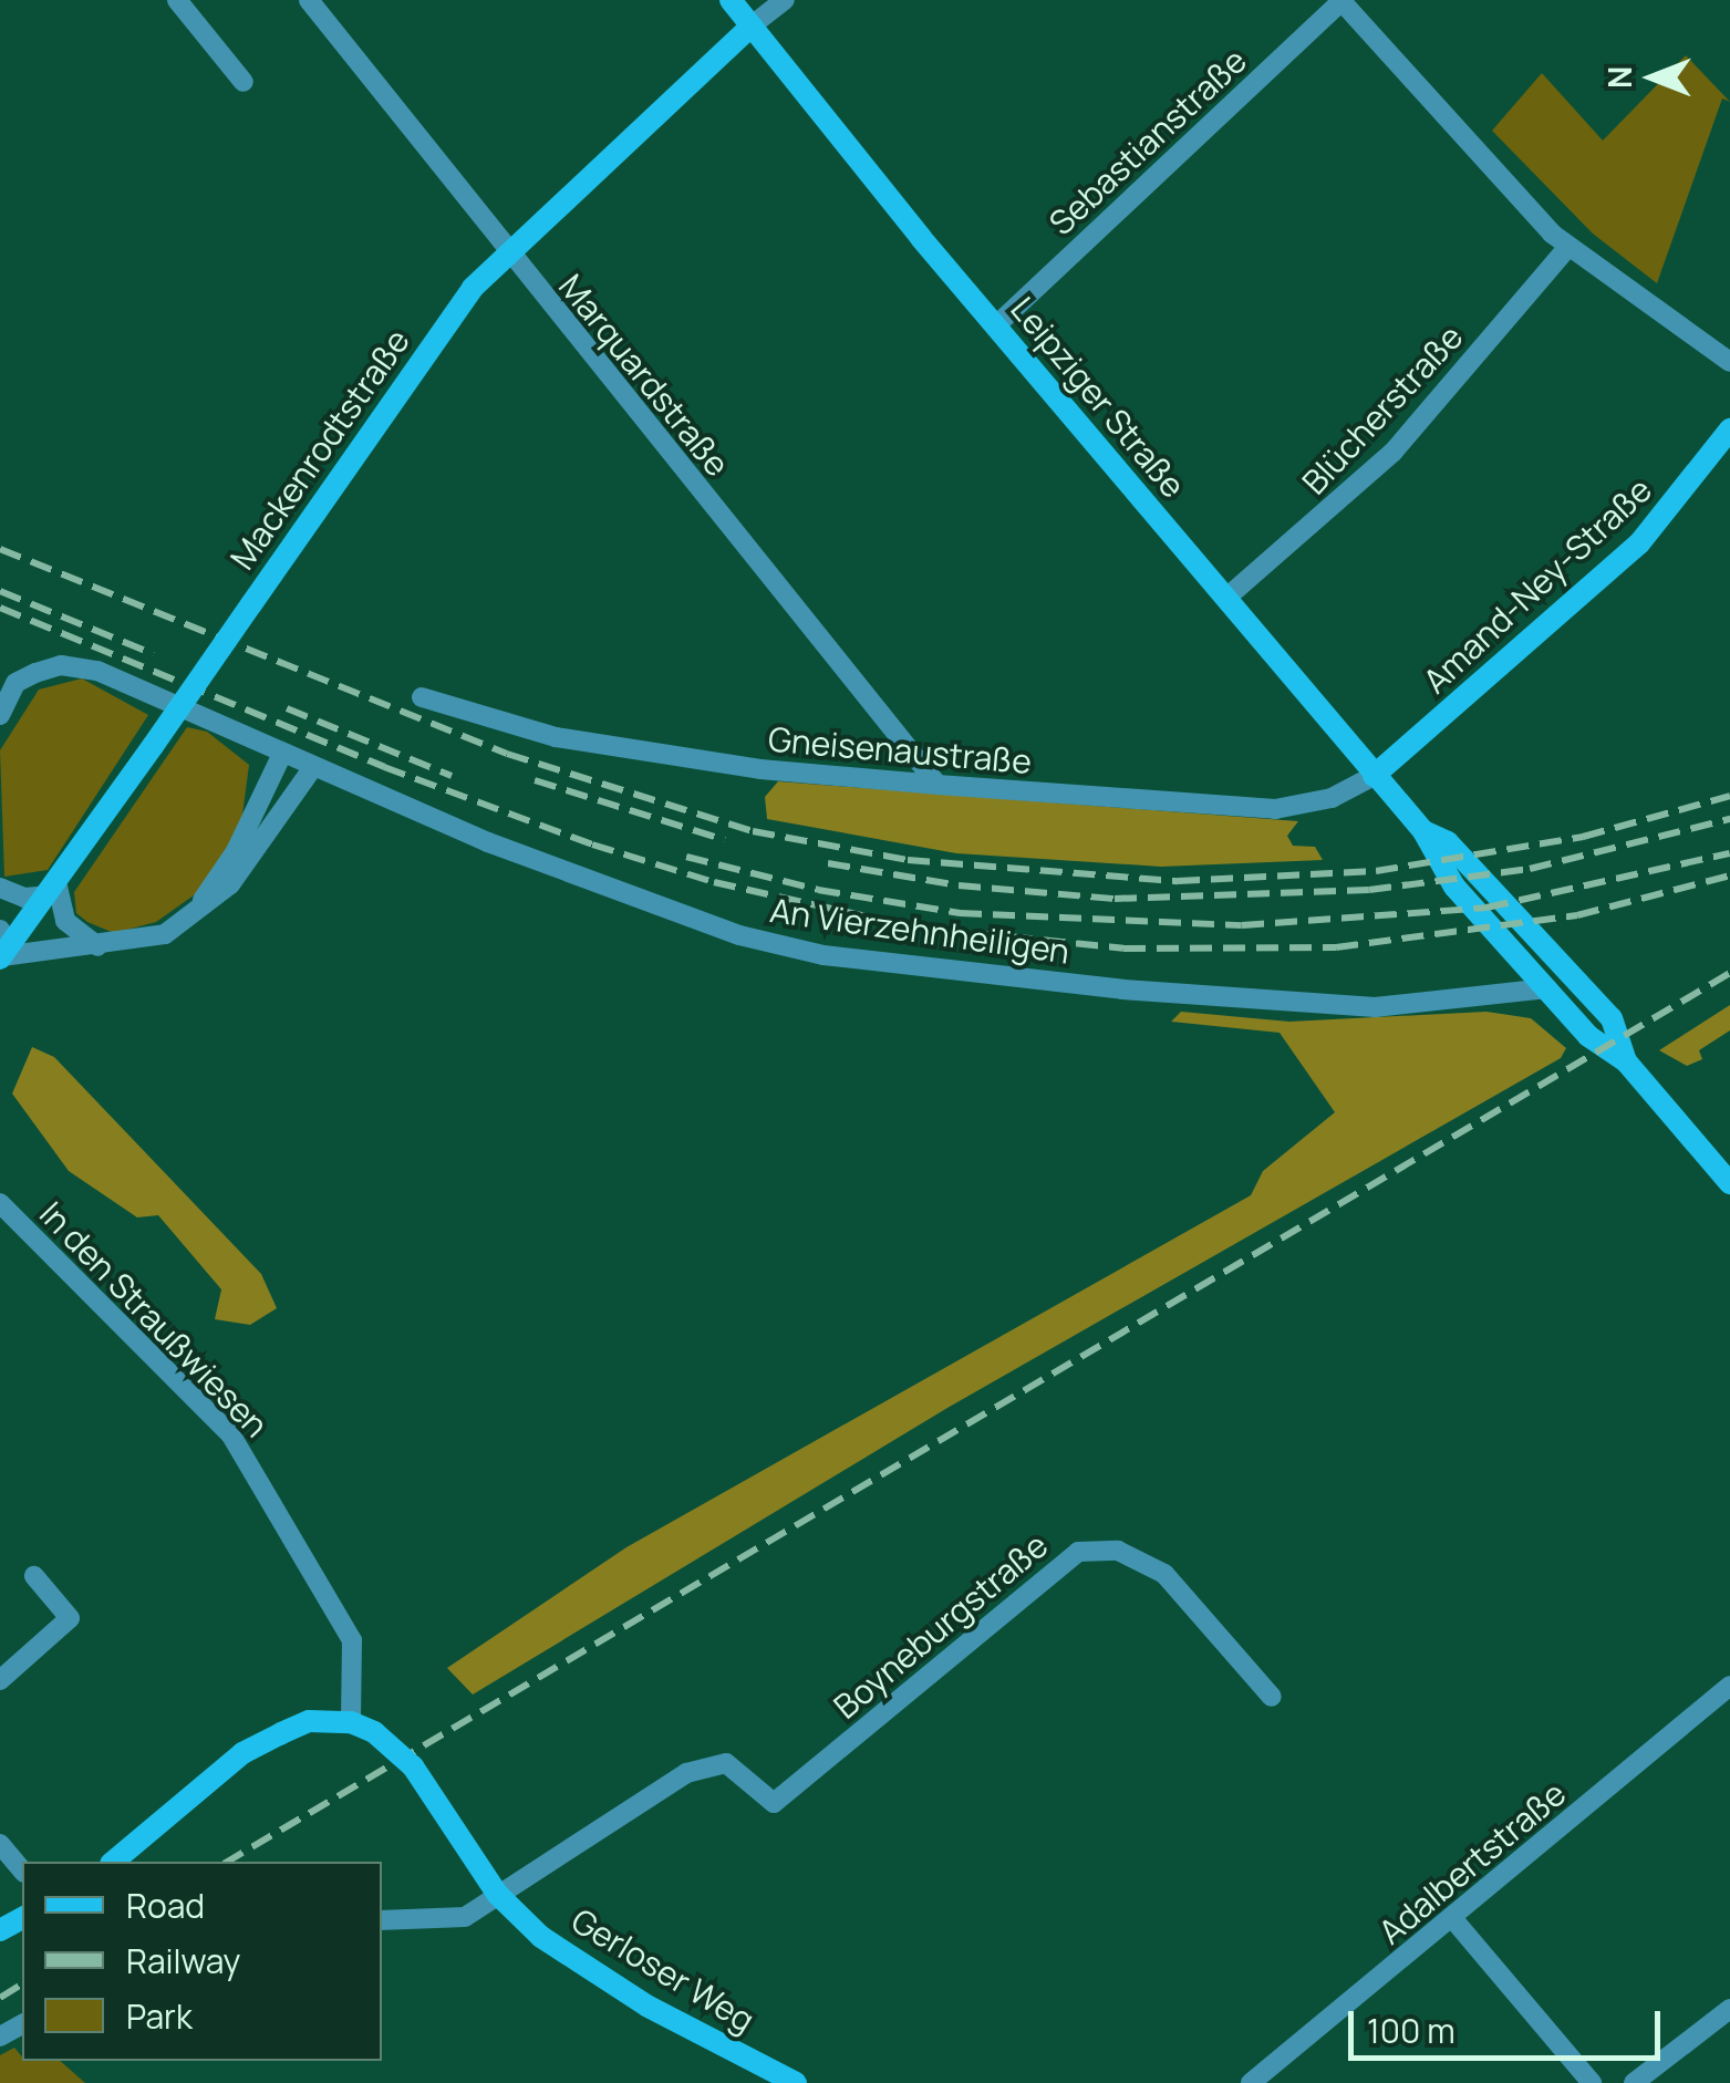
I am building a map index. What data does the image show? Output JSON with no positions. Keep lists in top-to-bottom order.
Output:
{
  "streets": {
    "street": [
      "Sebastianstraße",
      "Marquardstraße",
      "Leipziger Straße",
      "Blücherstraße",
      "Mackenrodtstraße",
      "Amand-Ney-Straße",
      "Gneisenaustraße",
      "An Vierzehnheiligen",
      "In den Straußwiesen",
      "Boyneburgstraße",
      "Adalbertstraße",
      "Gerloser Weg"
    ]
  },
  "crossings": [
    ["Sebastianstraße", "Leipziger Straße"],
    ["Marquardstraße", "Mackenrodtstraße"],
    ["Marquardstraße", "Gneisenaustraße"],
    ["Leipziger Straße", "Blücherstraße"],
    ["Leipziger Straße", "Mackenrodtstraße"],
    ["Leipziger Straße", "Amand-Ney-Straße"],
    ["Leipziger Straße", "Gneisenaustraße"],
    ["Leipziger Straße", "An Vierzehnheiligen"],
    ["Amand-Ney-Straße", "Gneisenaustraße"],
    ["In den Straußwiesen", "Gerloser Weg"],
    ["Boyneburgstraße", "Gerloser Weg"]
  ],
  "legend": ["Road", "Railway", "Park"],
  "scale_bar": "100 m",
  "north": "left"
}
